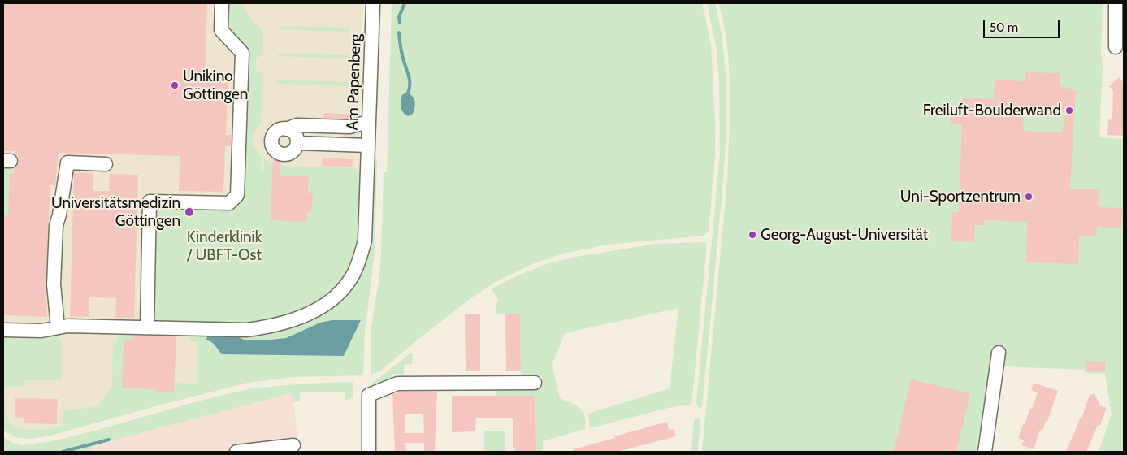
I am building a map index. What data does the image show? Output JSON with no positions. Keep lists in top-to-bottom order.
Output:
{
  "streets": {
    "street": ["Am Papenberg"]
  },
  "parks": ["Kinderklinik / UBFT-Ost"],
  "places": [
    "Unikino Göttingen",
    "Freiluft-Boulderwand",
    "Uni-Sportzentrum",
    "Universitätsmedizin Göttingen",
    "Georg-August-Universität"
  ],
  "scale_bar": "50 m"
}
